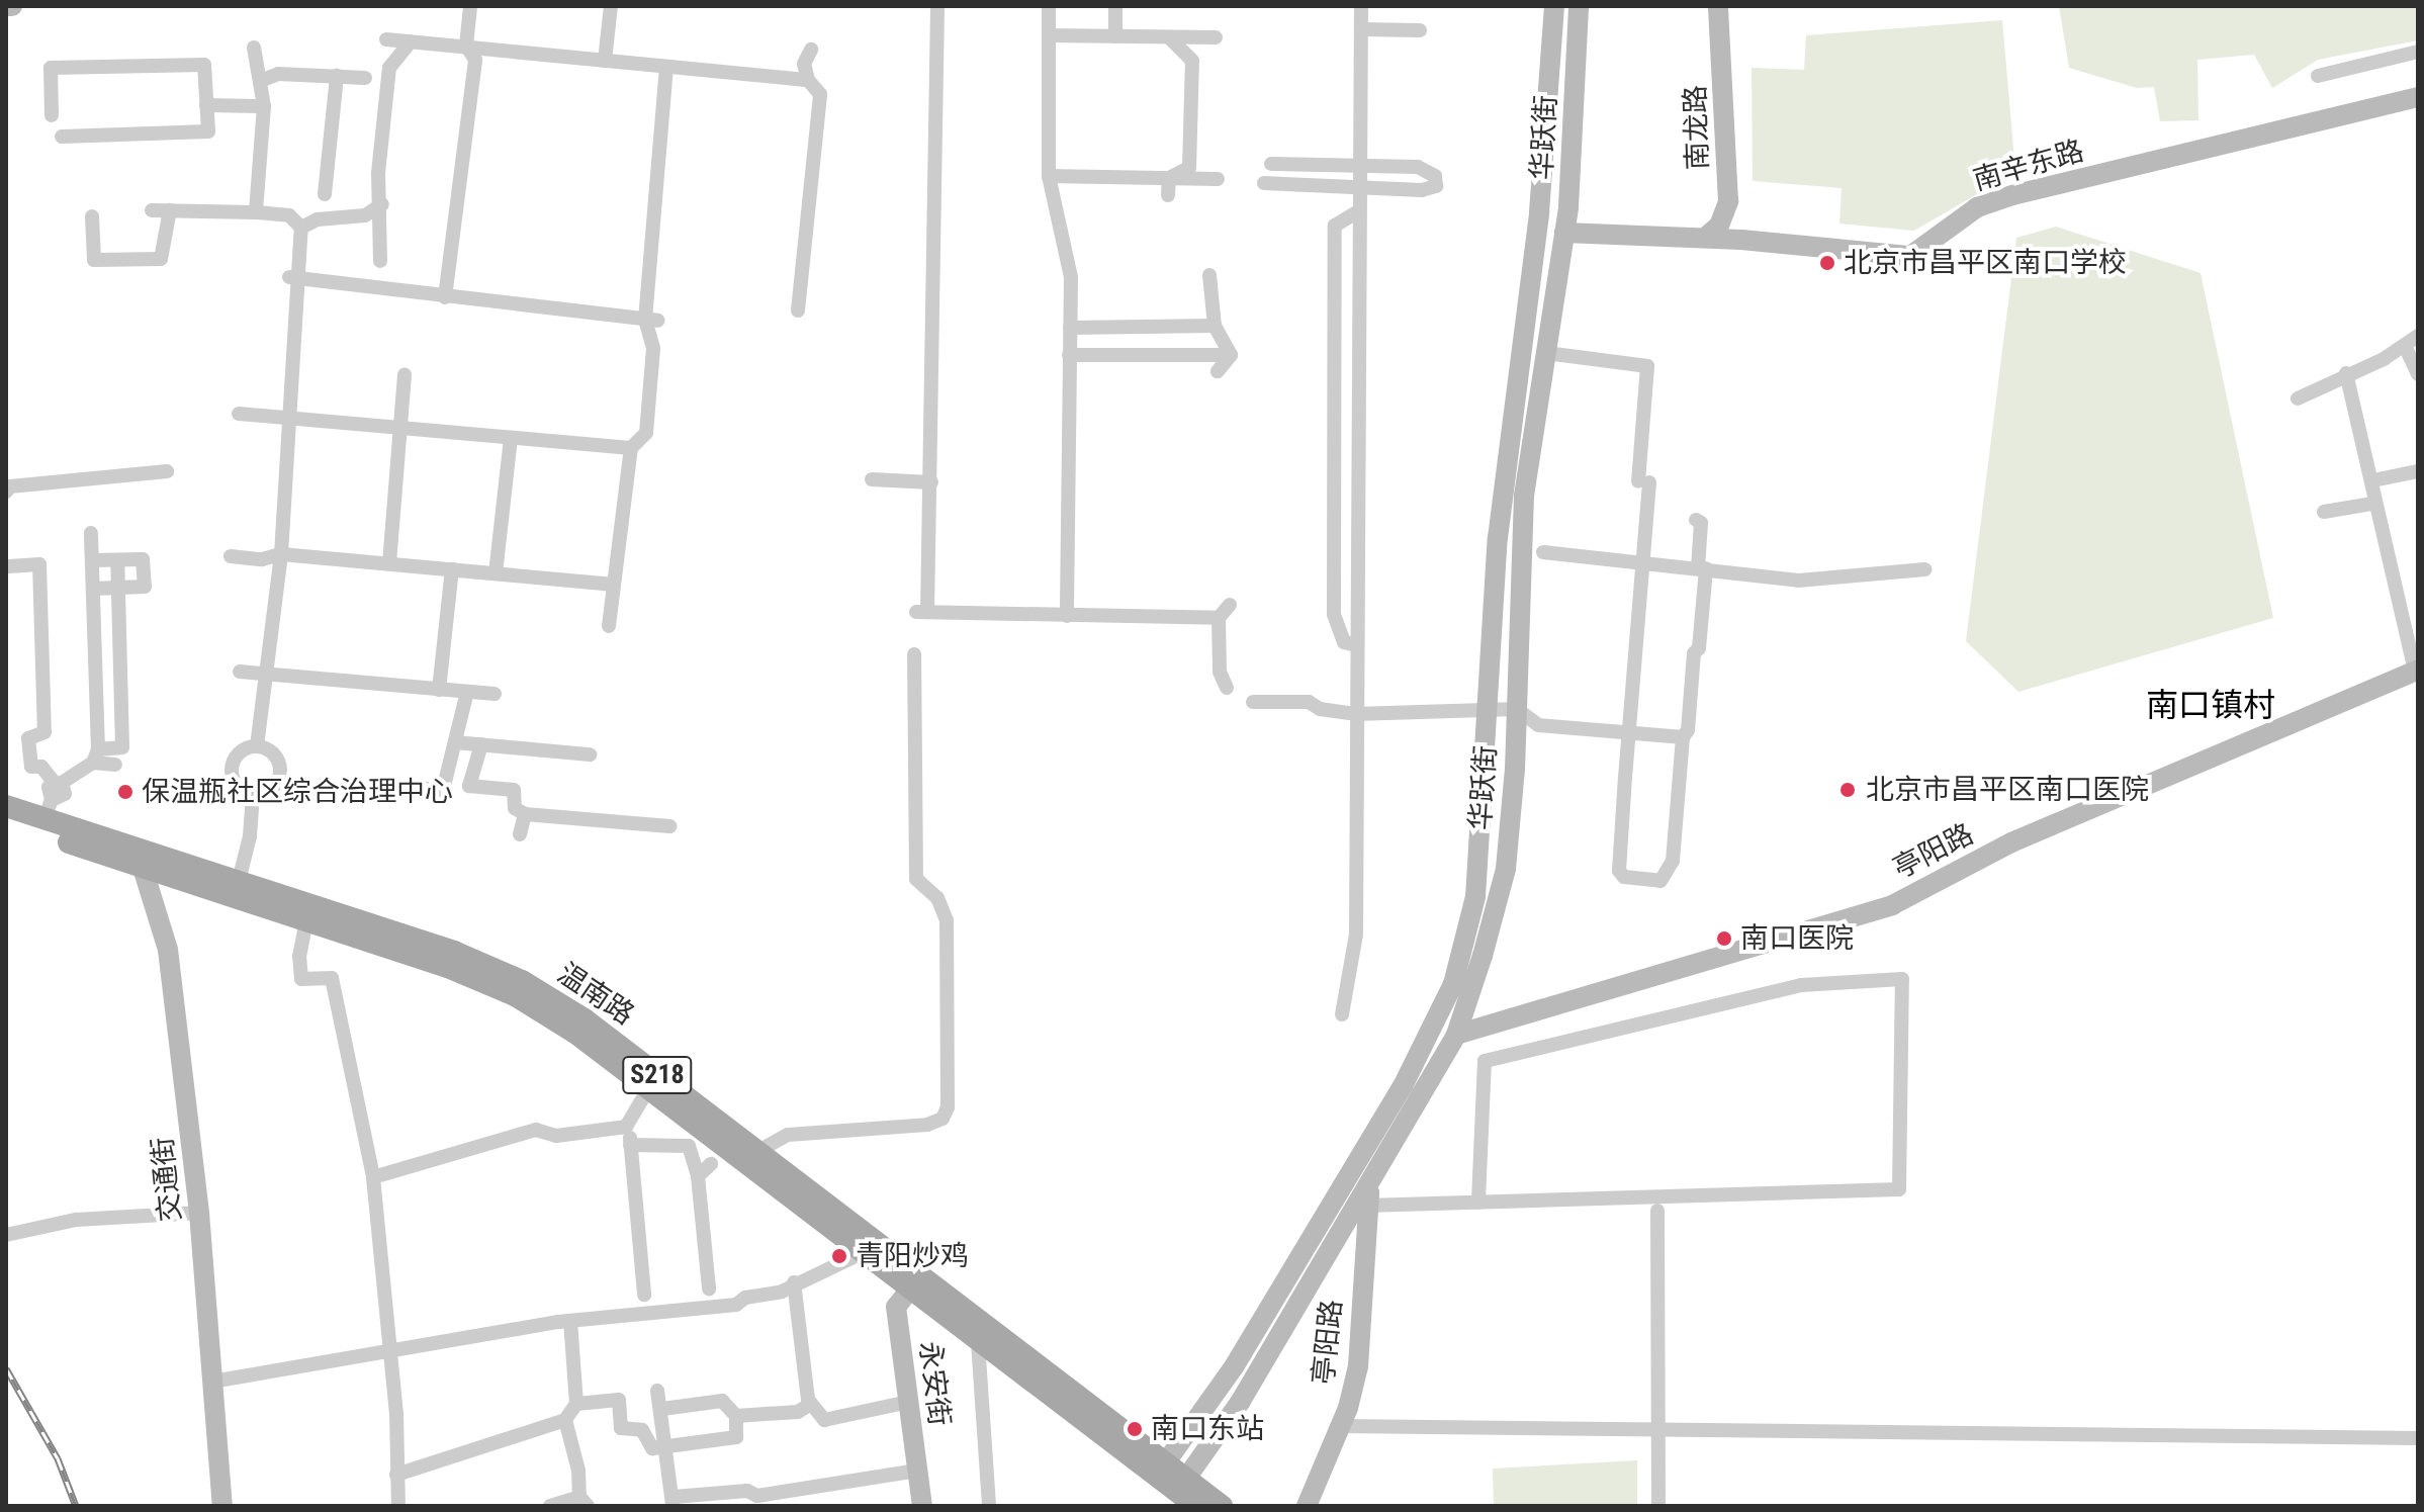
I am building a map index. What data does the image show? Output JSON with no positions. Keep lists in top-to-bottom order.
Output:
{
  "streets": {
    "main road": ["温南路", "S218"],
    "street": [
      "南龙路",
      "华跃街",
      "南辛东路",
      "亭阳路",
      "交通街",
      "永安街"
    ]
  },
  "crossings": [
    ["南龙路", "南辛东路"],
    ["华跃街", "南辛东路"],
    ["华跃街", "亭阳路"],
    ["华跃街", "温南路"],
    ["温南路", "交通街"],
    ["温南路", "永安街"]
  ],
  "districts": ["南口镇村"],
  "places": [
    "北京市昌平区南口学校",
    "北京市昌平区南口医院",
    "保温瓶社区综合治理中心",
    "南口医院",
    "青阳炒鸡",
    "南口东站"
  ]
}
